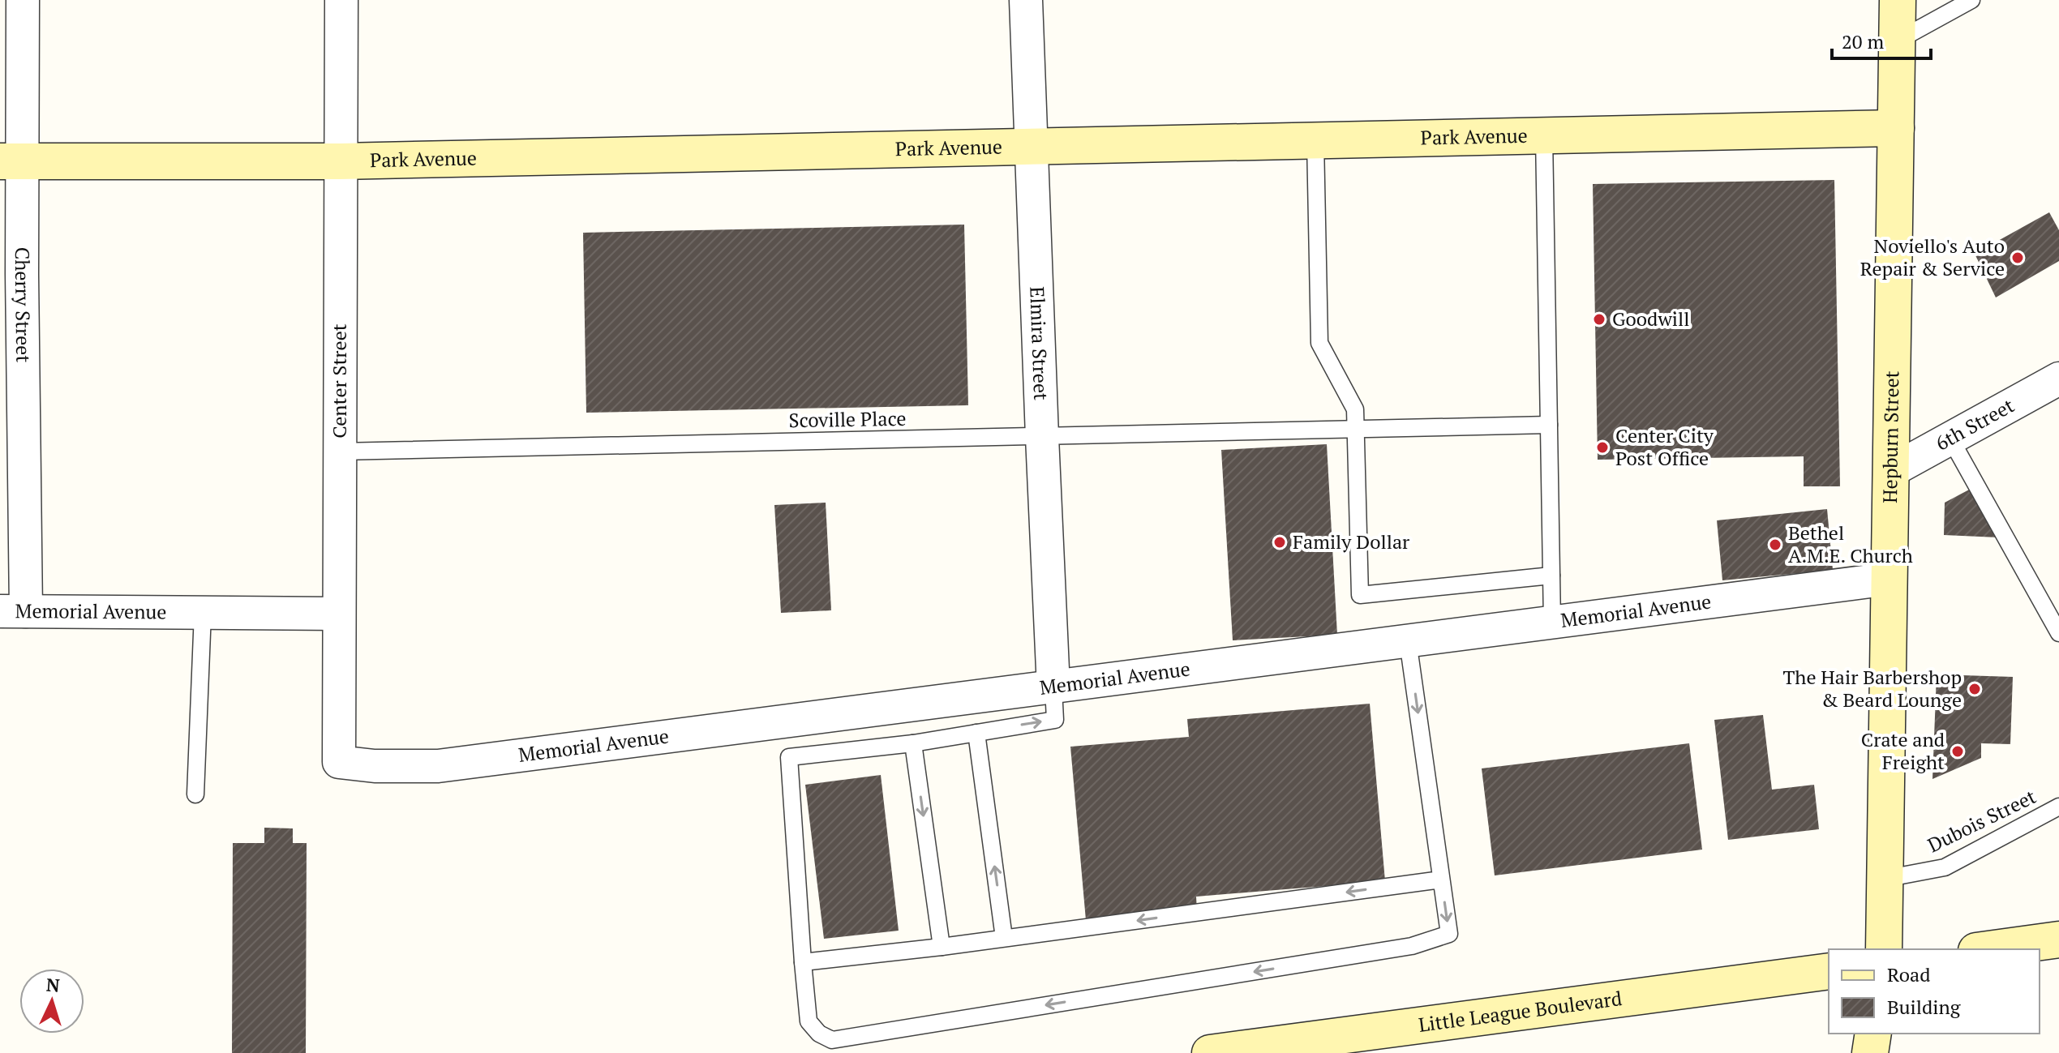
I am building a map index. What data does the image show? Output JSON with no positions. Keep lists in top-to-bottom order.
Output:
{
  "streets": {
    "street": [
      "Park Avenue",
      "Cherry Street",
      "Elmira Street",
      "Center Street",
      "6th Street",
      "Hepburn Street",
      "Memorial Avenue",
      "Little League Boulevard"
    ],
    "lane": ["Scoville Place", "Dubois Street"]
  },
  "crossings": [
    ["Park Avenue", "Cherry Street"],
    ["Park Avenue", "Elmira Street"],
    ["Park Avenue", "Center Street"],
    ["Park Avenue", "Hepburn Street"],
    ["Cherry Street", "Memorial Avenue"],
    ["Elmira Street", "Scoville Place"],
    ["Elmira Street", "Memorial Avenue"],
    ["Center Street", "Scoville Place"],
    ["Center Street", "Memorial Avenue"],
    ["6th Street", "Hepburn Street"],
    ["Hepburn Street", "Memorial Avenue"],
    ["Hepburn Street", "Dubois Street"]
  ],
  "places": [
    "Noviello's Auto Repair & Service",
    "Goodwill",
    "Center City Post Office",
    "Family Dollar",
    "Bethel A.M.E. Church",
    "The Hair Barbershop & Beard Lounge",
    "Crate and Freight"
  ],
  "legend": ["Road", "Building"],
  "scale_bar": "20 m",
  "north": "top"
}
